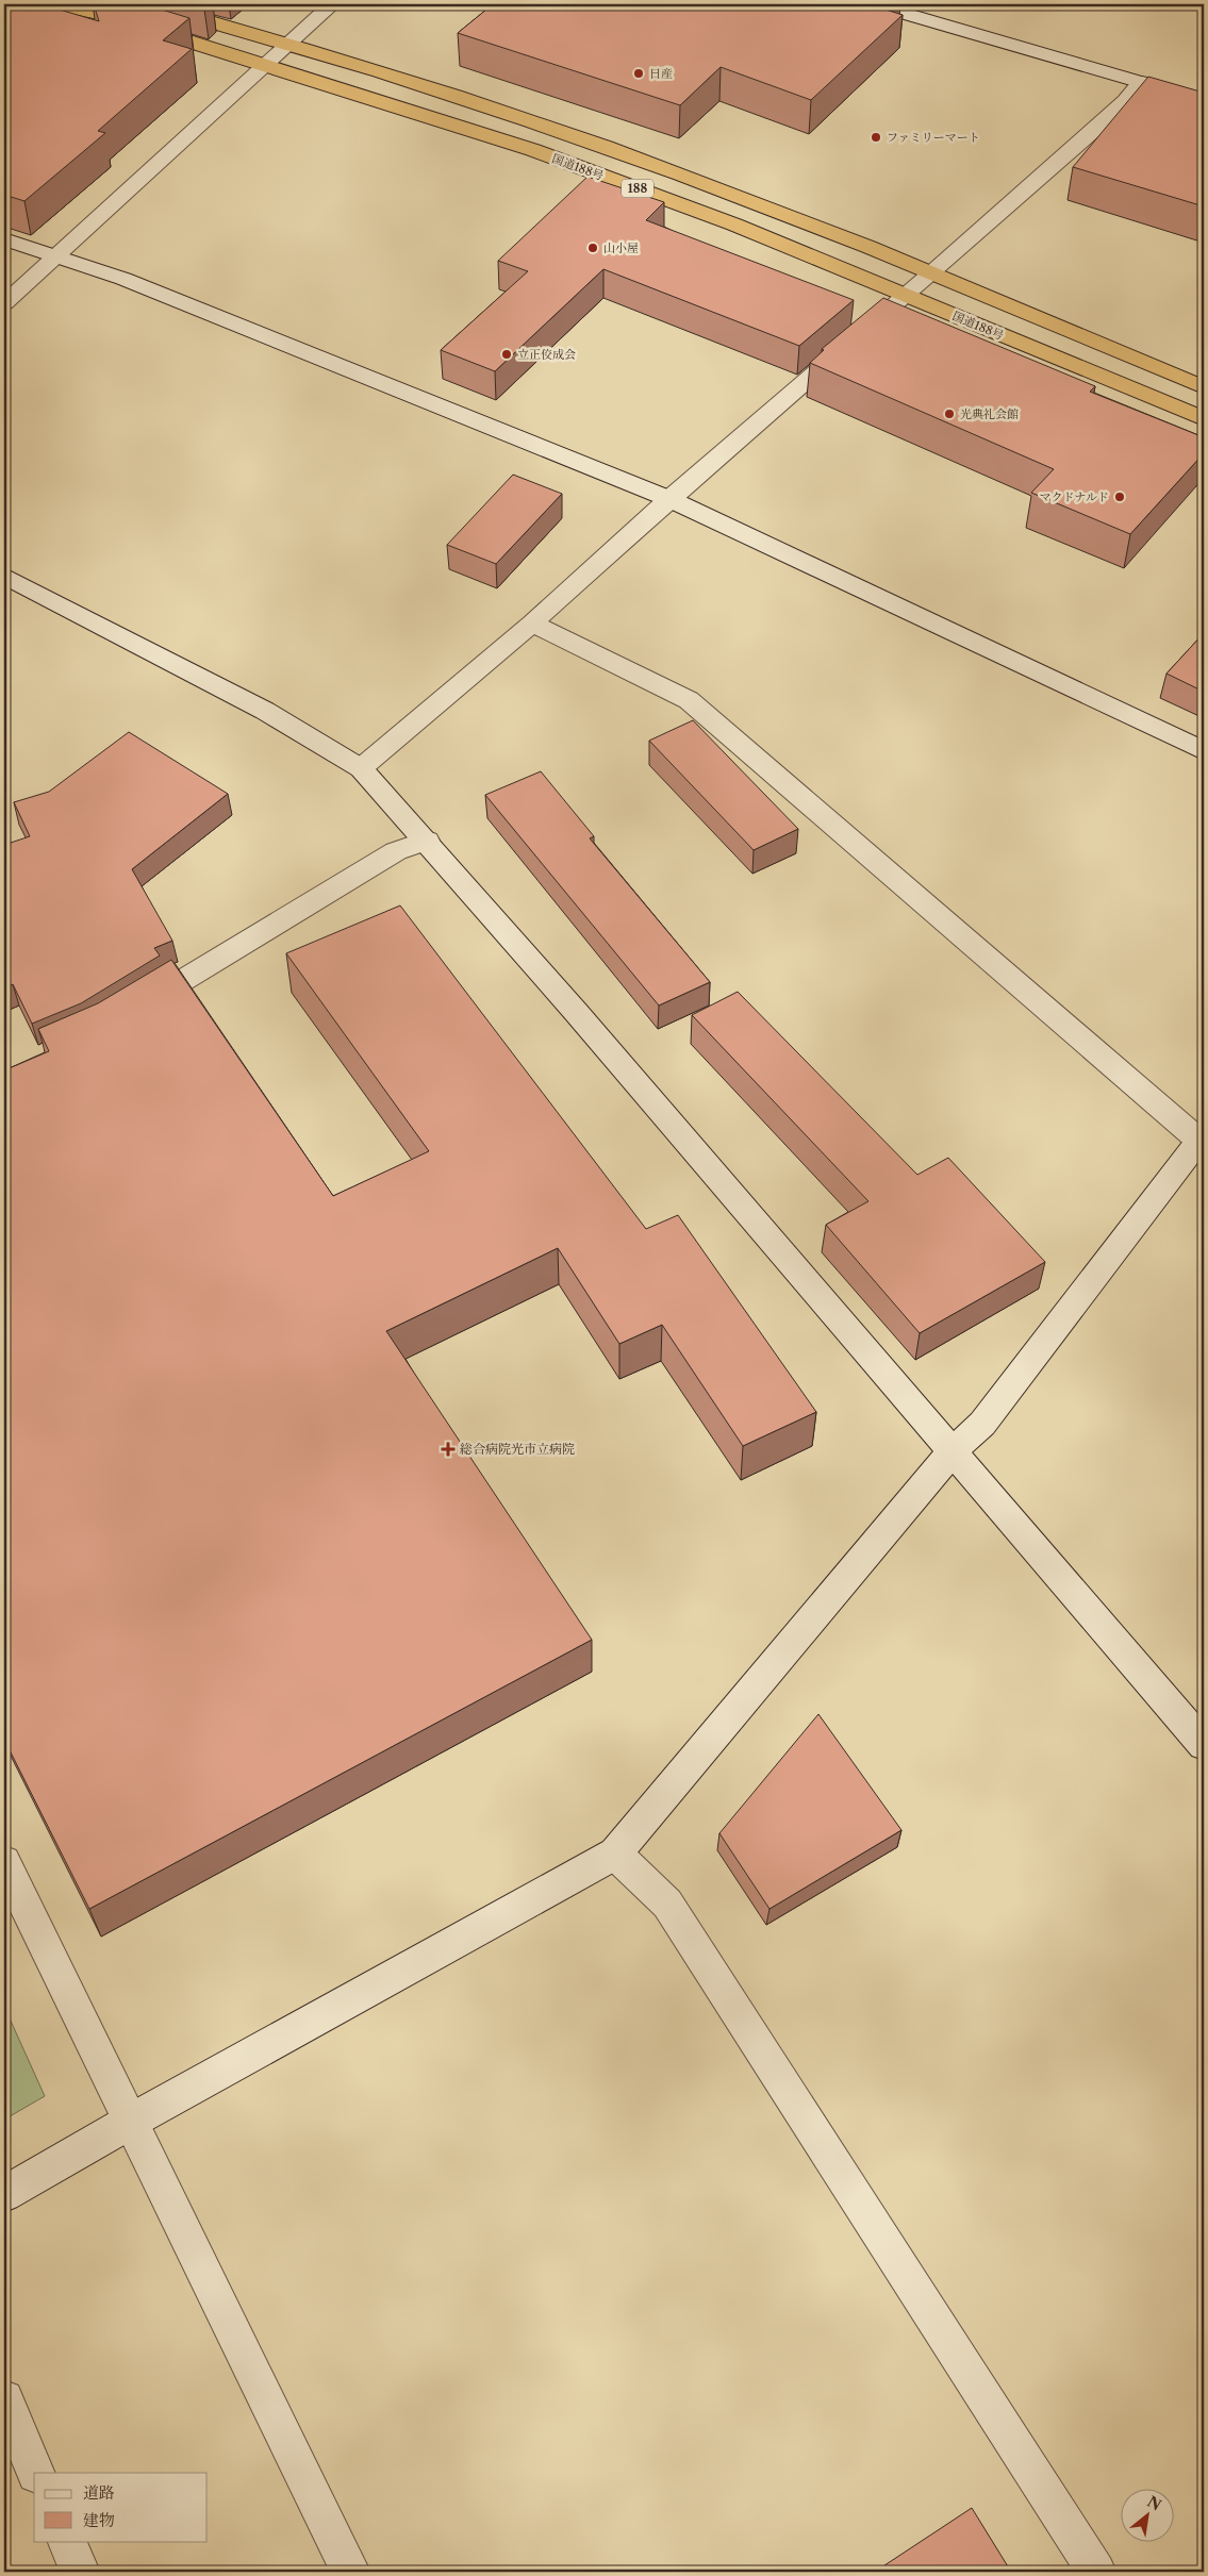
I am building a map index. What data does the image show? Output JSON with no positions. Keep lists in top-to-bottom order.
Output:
{
  "streets": {
    "highway": ["国道188号", "188"]
  },
  "places": {
    "other": [
      "日産",
      "ファミリーマート",
      "山小屋",
      "立正佼成会",
      "光典礼会館",
      "マクドナルド"
    ],
    "health": ["総合病院光市立病院"]
  },
  "legend": ["道路", "建物"],
  "north": "top right"
}
